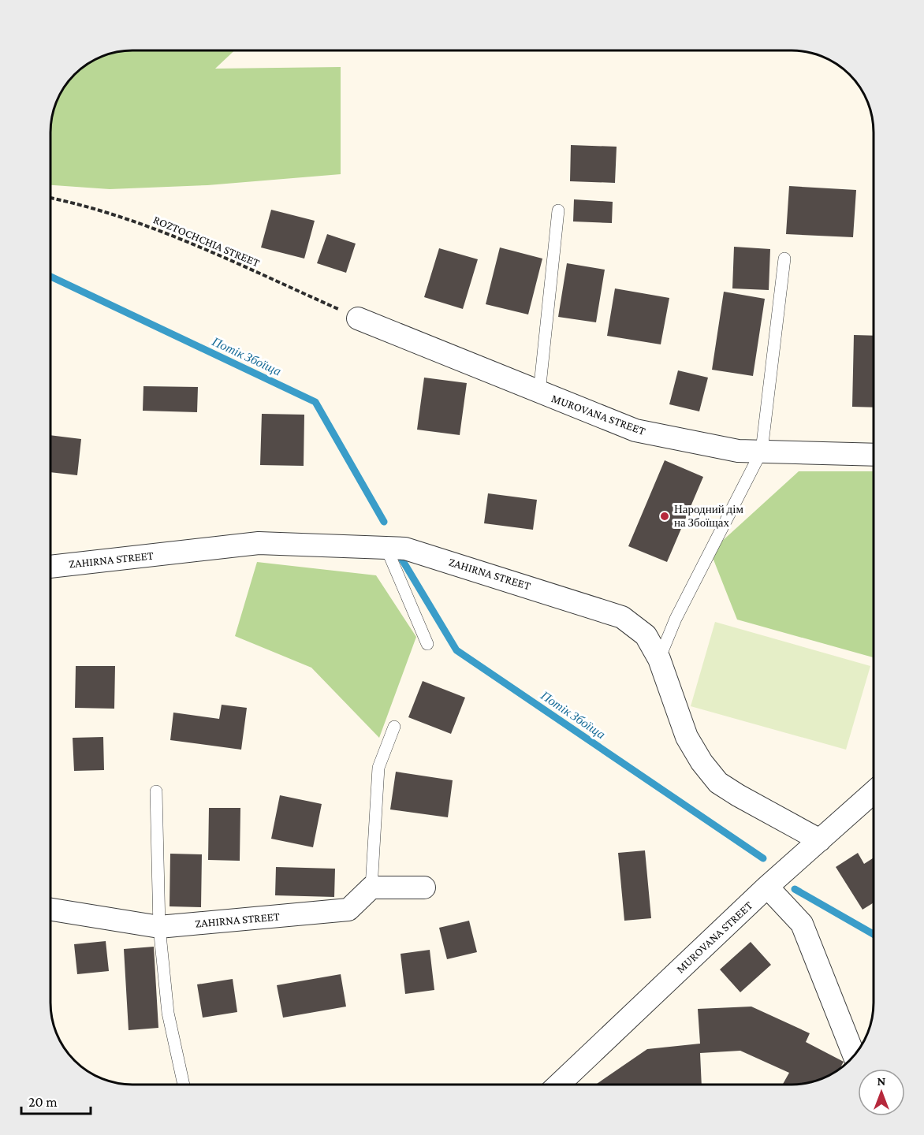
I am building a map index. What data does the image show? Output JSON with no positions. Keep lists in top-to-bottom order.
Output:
{
  "streets": {
    "street": ["MUROVANA STREET", "ZAHIRNA STREET"],
    "path": ["ROZTOCHCHIA STREET"]
  },
  "crossings": [
    ["ROZTOCHCHIA STREET", "MUROVANA STREET"],
    ["MUROVANA STREET", "ZAHIRNA STREET"]
  ],
  "water": ["Потік Збоїща"],
  "places": ["Народний дім на Збоїщах"],
  "scale_bar": "20 m",
  "north": "top"
}
